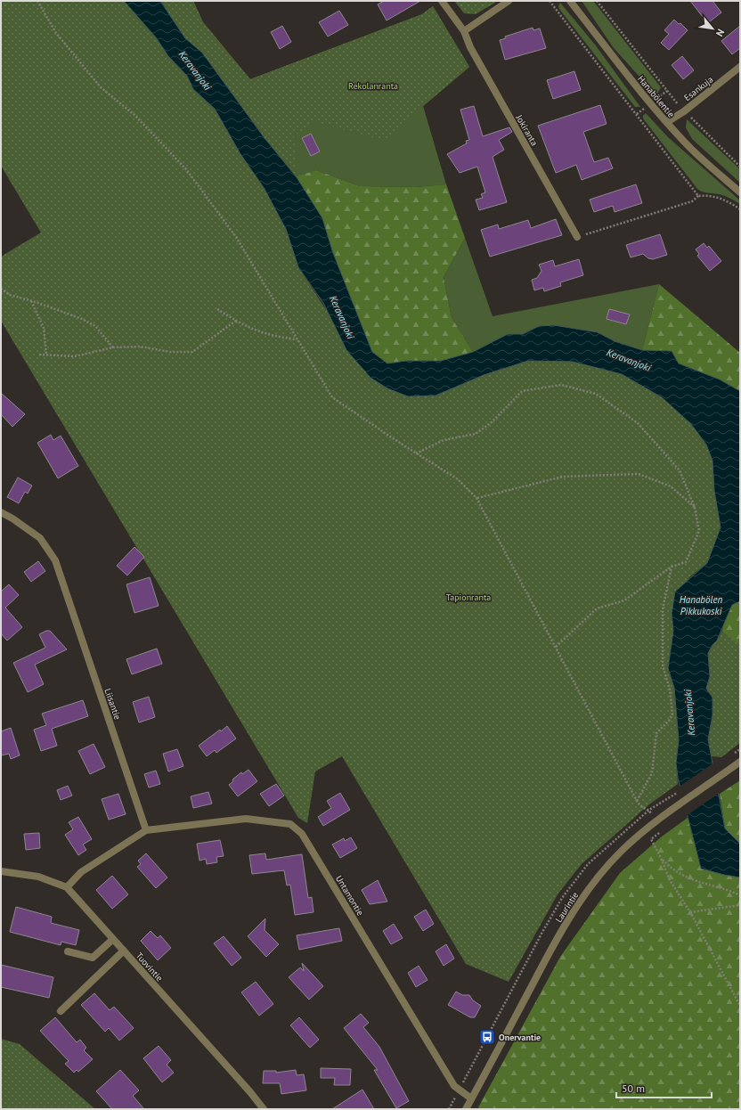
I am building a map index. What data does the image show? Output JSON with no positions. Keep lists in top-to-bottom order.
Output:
{
  "streets": {
    "street": [
      "Esankuja",
      "Hanabölentie",
      "Jokiranta",
      "Liisantie",
      "Untamontie",
      "Laurintie",
      "Tuovintie"
    ]
  },
  "crossings": [
    ["Esankuja", "Hanabölentie"],
    ["Liisantie", "Untamontie"],
    ["Untamontie", "Laurintie"]
  ],
  "water": ["Keravanjoki", "Hanabölen Pikkukoski"],
  "parks": ["Rekolanranta", "Tapionranta"],
  "places": {
    "bus stop": ["Onervantie"]
  },
  "scale_bar": "50 m",
  "north": "bottom right"
}
